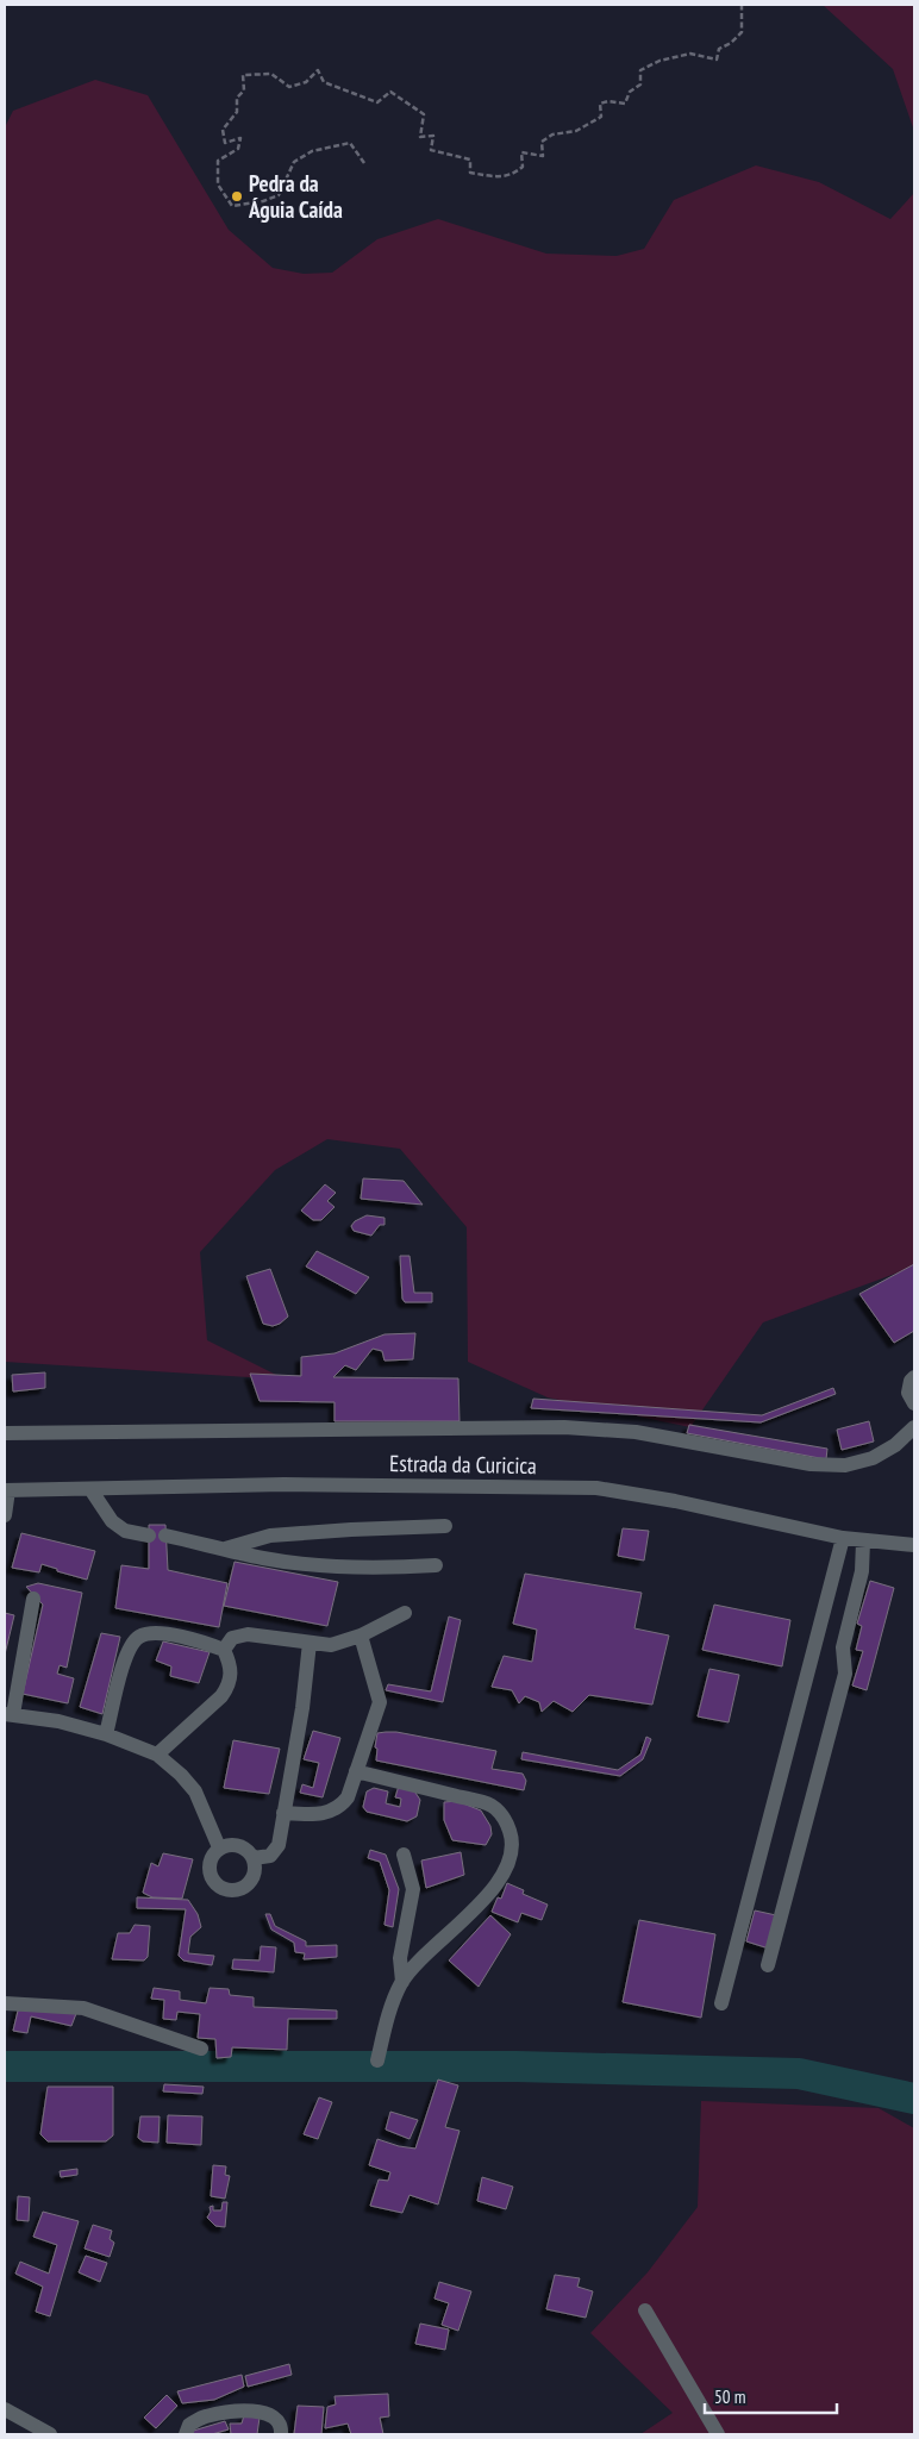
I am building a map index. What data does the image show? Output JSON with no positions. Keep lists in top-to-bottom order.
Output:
{
  "streets": {
    "street": ["Estrada da Curicica"]
  },
  "places": ["Pedra da Águia Caída"],
  "scale_bar": "50 m"
}
